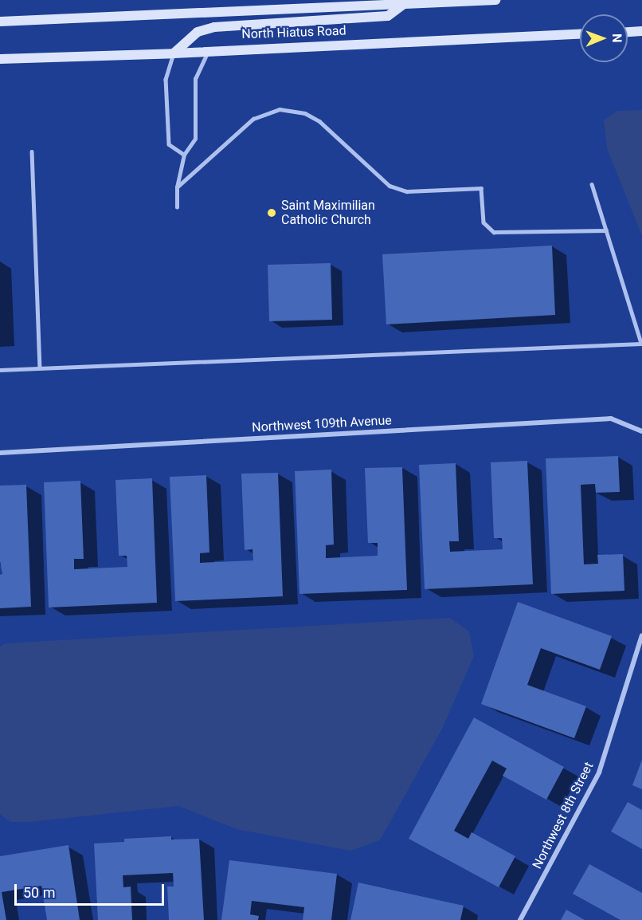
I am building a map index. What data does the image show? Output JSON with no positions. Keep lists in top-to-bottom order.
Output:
{
  "streets": {
    "main road": ["North Hiatus Road"],
    "street": ["Northwest 109th Avenue", "Northwest 8th Street"]
  },
  "places": ["Saint Maximilian Catholic Church"],
  "scale_bar": "50 m",
  "north": "right"
}
